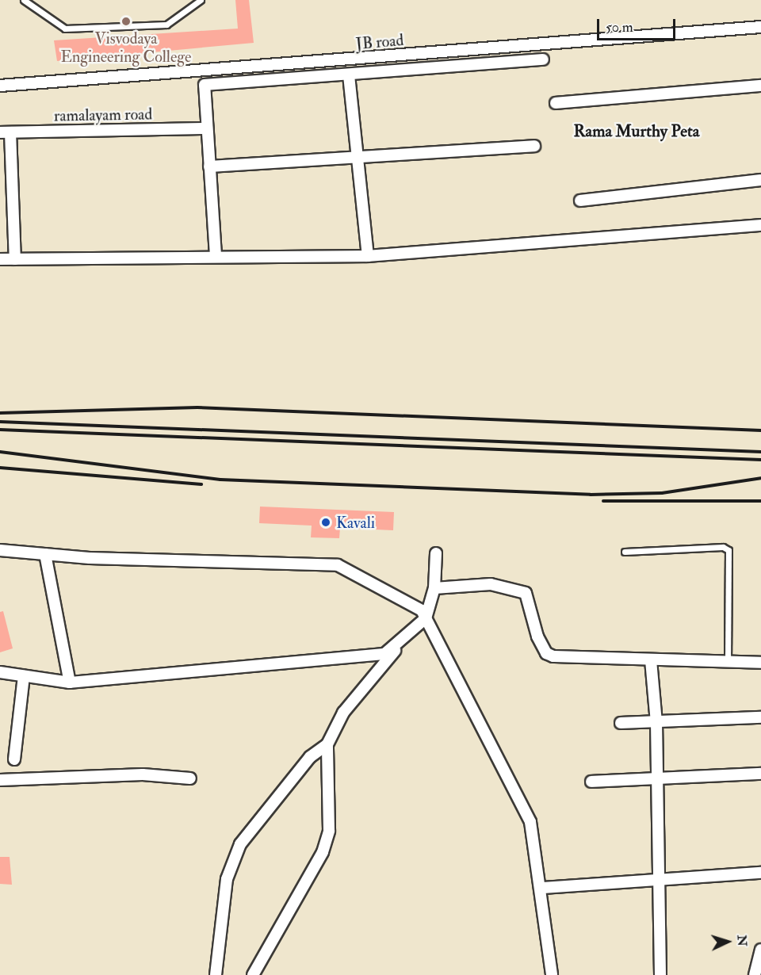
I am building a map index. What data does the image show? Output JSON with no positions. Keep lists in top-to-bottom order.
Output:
{
  "streets": {
    "street": ["JB road", "ramalayam road"]
  },
  "districts": ["Rama Murthy Peta"],
  "places": ["Visvodaya Engineering College", "Kavali"],
  "scale_bar": "50 m",
  "north": "right"
}
